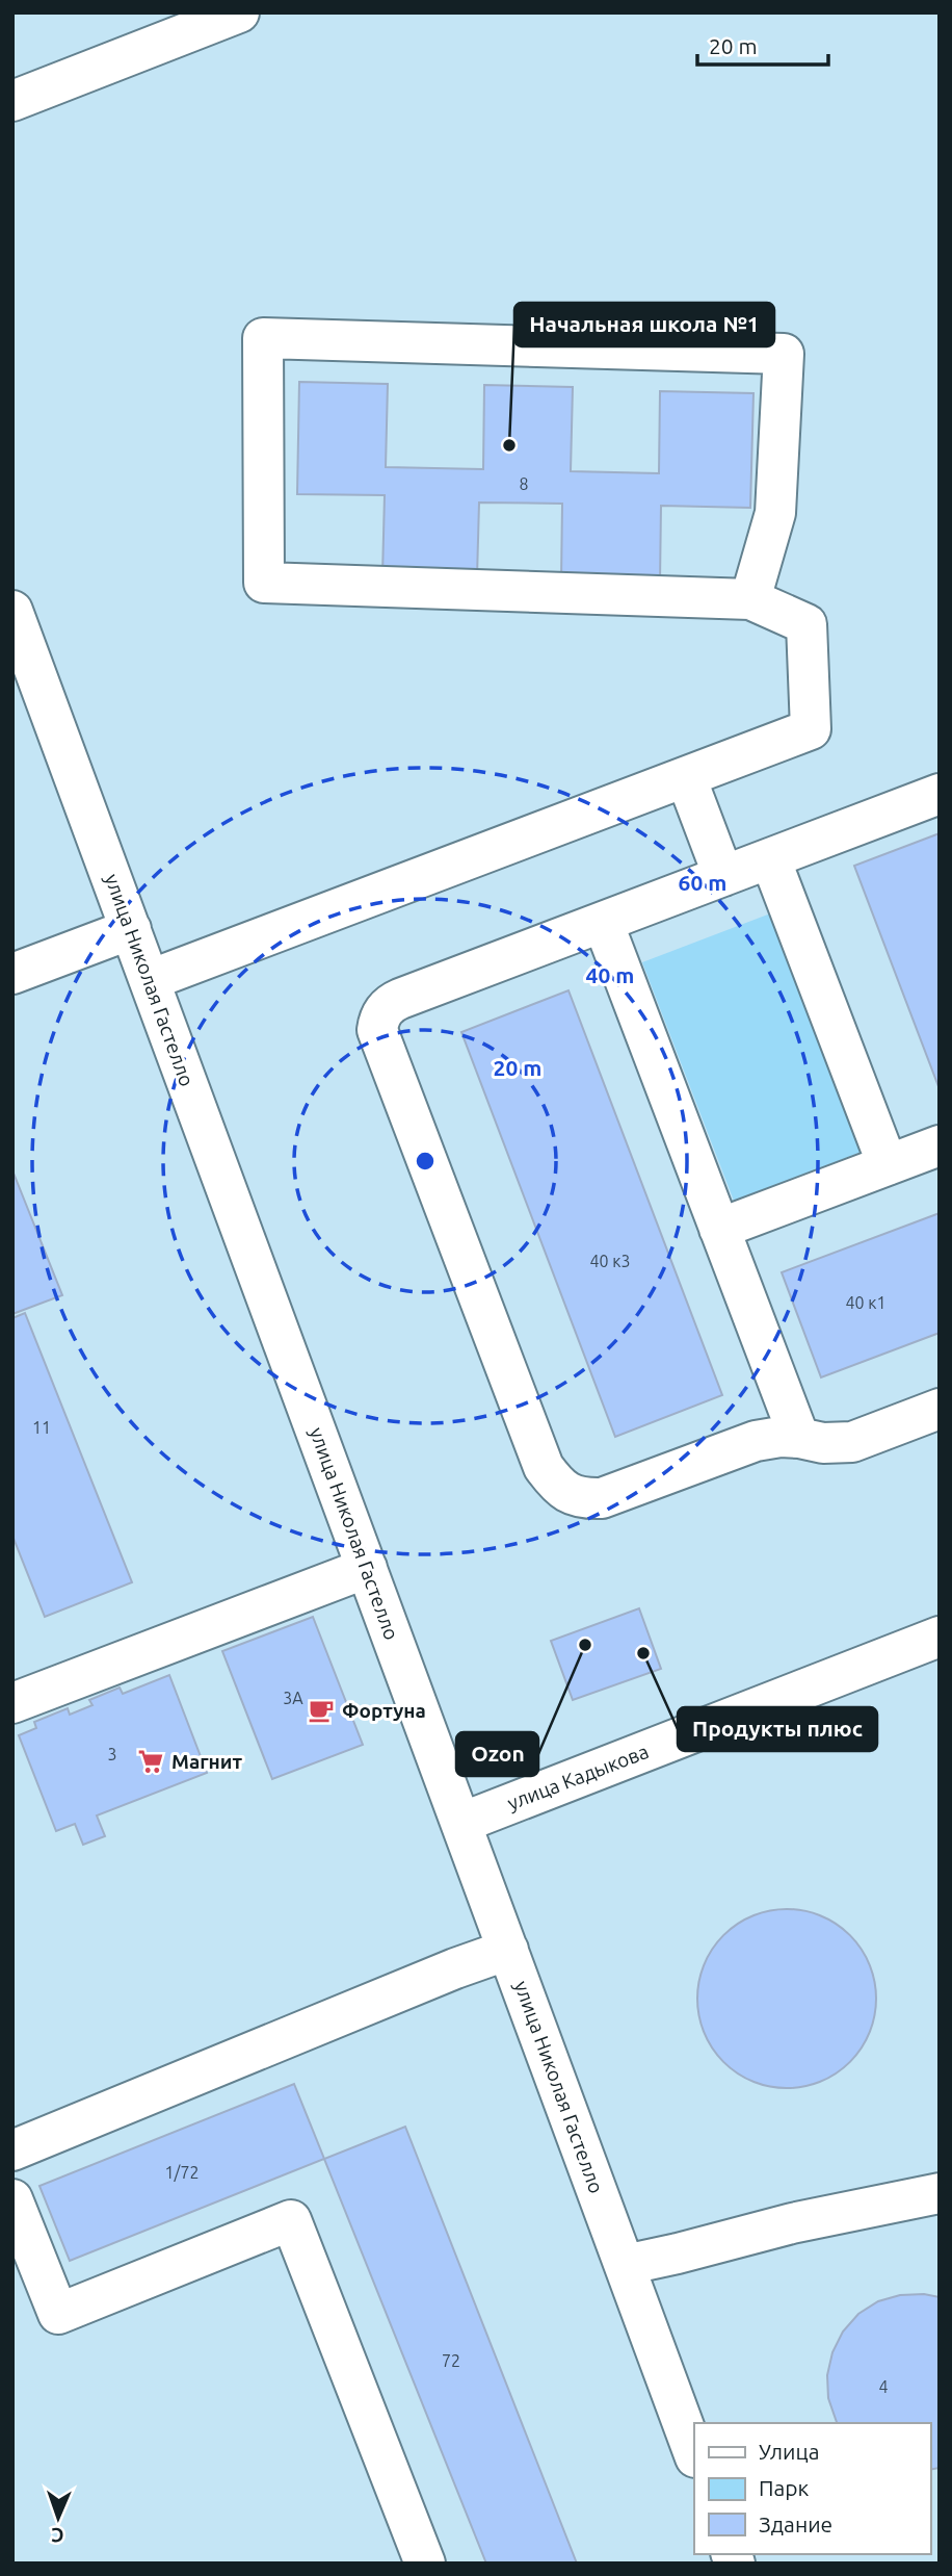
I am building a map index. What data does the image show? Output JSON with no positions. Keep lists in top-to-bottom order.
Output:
{
  "streets": {
    "street": ["улица Николая Гастелло", "улица Кадыкова"]
  },
  "crossings": [
    ["улица Николая Гастелло", "улица Кадыкова"]
  ],
  "places": {
    "other": ["Начальная школа №1", "Ozon", "Продукты плюс"],
    "cafe": ["Фортуна"],
    "supermarket": ["Магнит"]
  },
  "house_numbers": [
    "8",
    "40 к3",
    "40 к1",
    "11",
    "3А",
    "3",
    "1/72",
    "72",
    "4"
  ],
  "legend": ["Улица", "Парк", "Здание"],
  "scale_bar": "20 m",
  "north": "bottom",
  "rings": ["60 m", "40 m", "20 m"]
}
